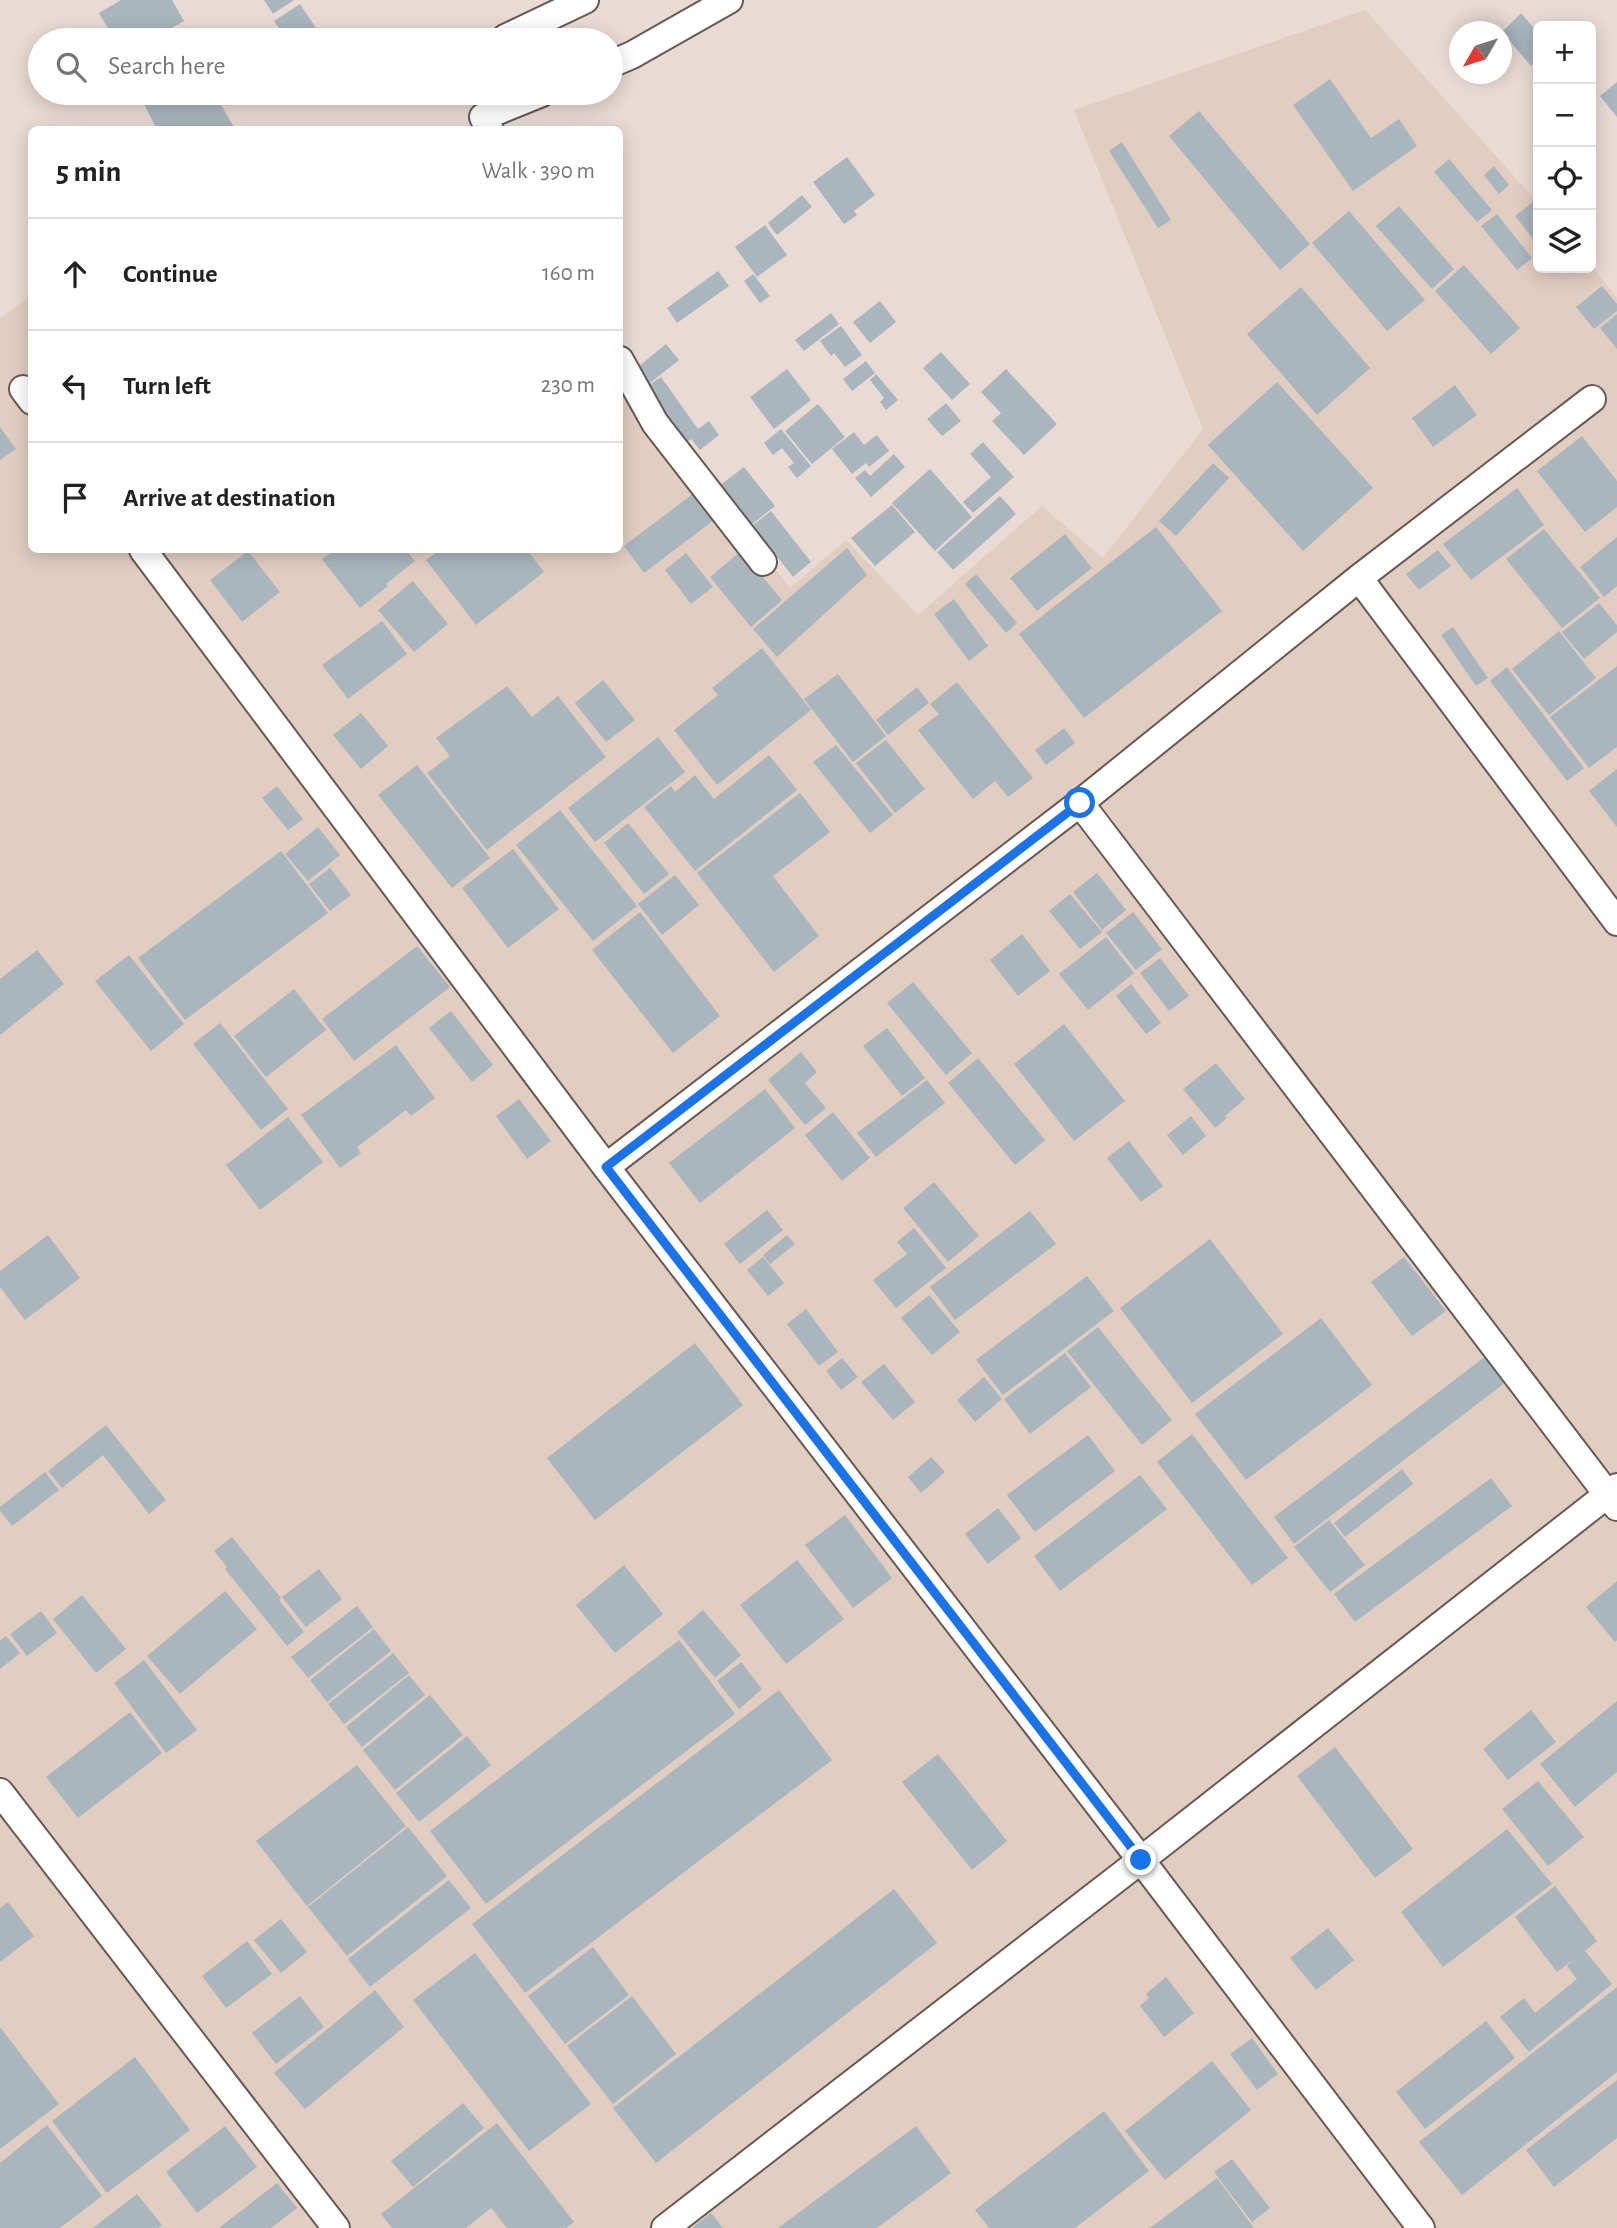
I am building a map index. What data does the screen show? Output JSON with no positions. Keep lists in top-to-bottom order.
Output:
{
  "north": "bottom left",
  "page": {
    "map_buttons": ["+", "−"],
    "search": "Search here",
    "heading": ["5 min", "Walk · 390 m"],
    "list": [
      ["Continue", "160 m"],
      ["Turn left", "230 m"],
      "Arrive at destination"
    ]
  }
}
